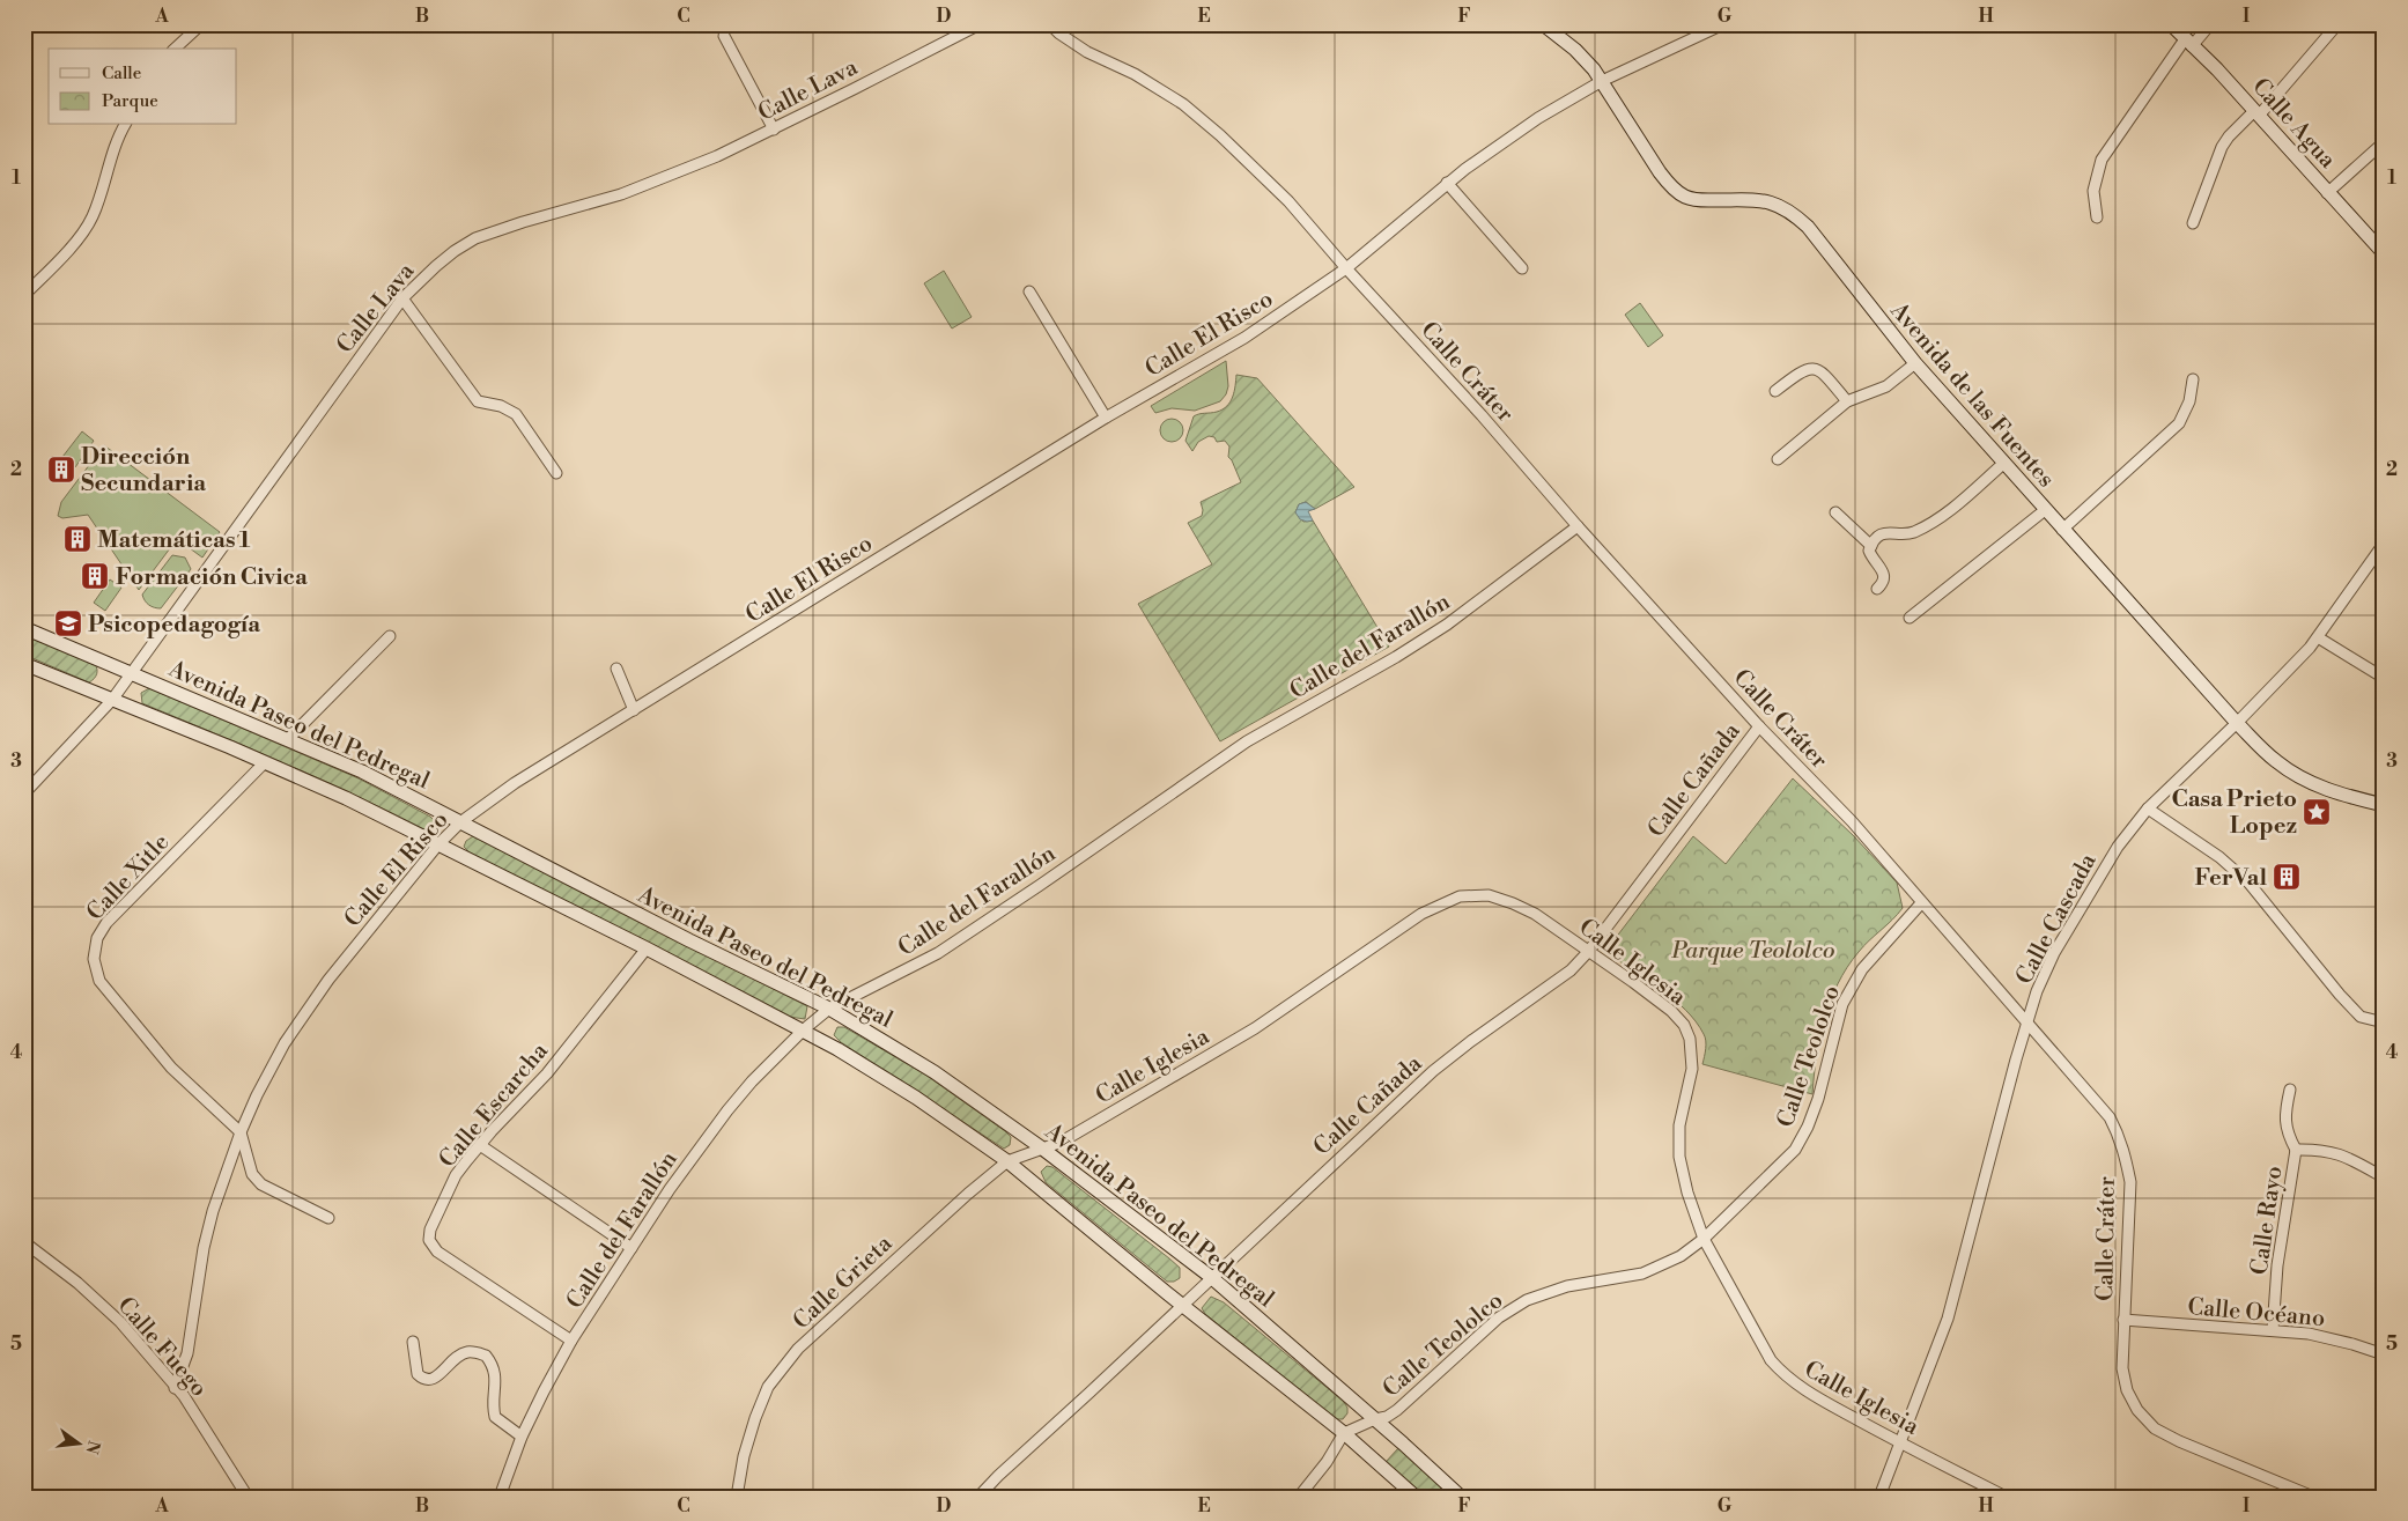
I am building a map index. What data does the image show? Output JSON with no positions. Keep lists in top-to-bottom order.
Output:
{
  "streets": {
    "main road": ["Calle Agua", "Avenida de las Fuentes", "Avenida Paseo del Pedregal"],
    "street": [
      "Calle Lava",
      "Calle El Risco",
      "Calle Cráter",
      "Calle del Farallón",
      "Calle Cañada",
      "Calle Xitle",
      "Calle Cascada",
      "Calle Iglesia",
      "Calle Teololco",
      "Calle Escarcha",
      "Calle Rayo",
      "Calle Grieta",
      "Calle Océano",
      "Calle Fuego"
    ]
  },
  "crossings": [
    ["Calle Lava", "Avenida Paseo del Pedregal"],
    ["Calle El Risco", "Calle Cráter"],
    ["Calle El Risco", "Avenida de las Fuentes"],
    ["Calle El Risco", "Avenida Paseo del Pedregal"],
    ["Calle El Risco", "Calle Xitle"],
    ["Calle El Risco", "Calle Fuego"],
    ["Calle Cráter", "Calle del Farallón"],
    ["Calle Cráter", "Calle Cañada"],
    ["Calle Cráter", "Calle Cascada"],
    ["Calle Cráter", "Calle Teololco"],
    ["Calle Cráter", "Calle Océano"],
    ["Avenida de las Fuentes", "Calle Cascada"],
    ["Calle del Farallón", "Avenida Paseo del Pedregal"],
    ["Calle del Farallón", "Calle Escarcha"],
    ["Avenida Paseo del Pedregal", "Calle Cañada"],
    ["Avenida Paseo del Pedregal", "Calle Xitle"],
    ["Avenida Paseo del Pedregal", "Calle Iglesia"],
    ["Avenida Paseo del Pedregal", "Calle Teololco"],
    ["Avenida Paseo del Pedregal", "Calle Escarcha"],
    ["Avenida Paseo del Pedregal", "Calle Grieta"],
    ["Calle Cañada", "Calle Iglesia"],
    ["Calle Cascada", "Calle Iglesia"],
    ["Calle Iglesia", "Calle Teololco"],
    ["Calle Iglesia", "Calle Grieta"],
    ["Calle Rayo", "Calle Océano"]
  ],
  "parks": ["Parque Teololco"],
  "places": {
    "building": [
      "Dirección Secundaria",
      "Matemáticas 1",
      "Formación Civica",
      "FerVal"
    ],
    "school or university": ["Psicopedagogía"],
    "place": ["Casa Prieto Lopez"]
  },
  "legend": ["Calle", "Parque"],
  "north": "right",
  "grid": {
    "columns": [
      "A",
      "B",
      "C",
      "D",
      "E",
      "F",
      "G",
      "H",
      "I"
    ],
    "rows": [
      "1",
      "2",
      "3",
      "4",
      "5"
    ]
  }
}
